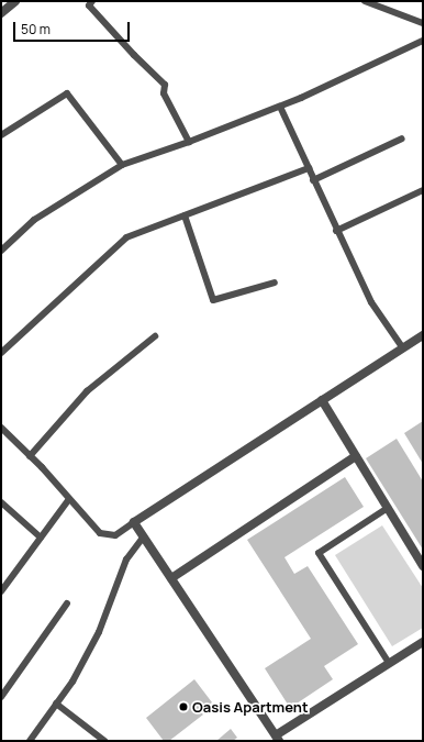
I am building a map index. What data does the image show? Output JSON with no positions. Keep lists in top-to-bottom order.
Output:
{
  "places": ["Oasis Apartment"],
  "scale_bar": "50 m"
}
